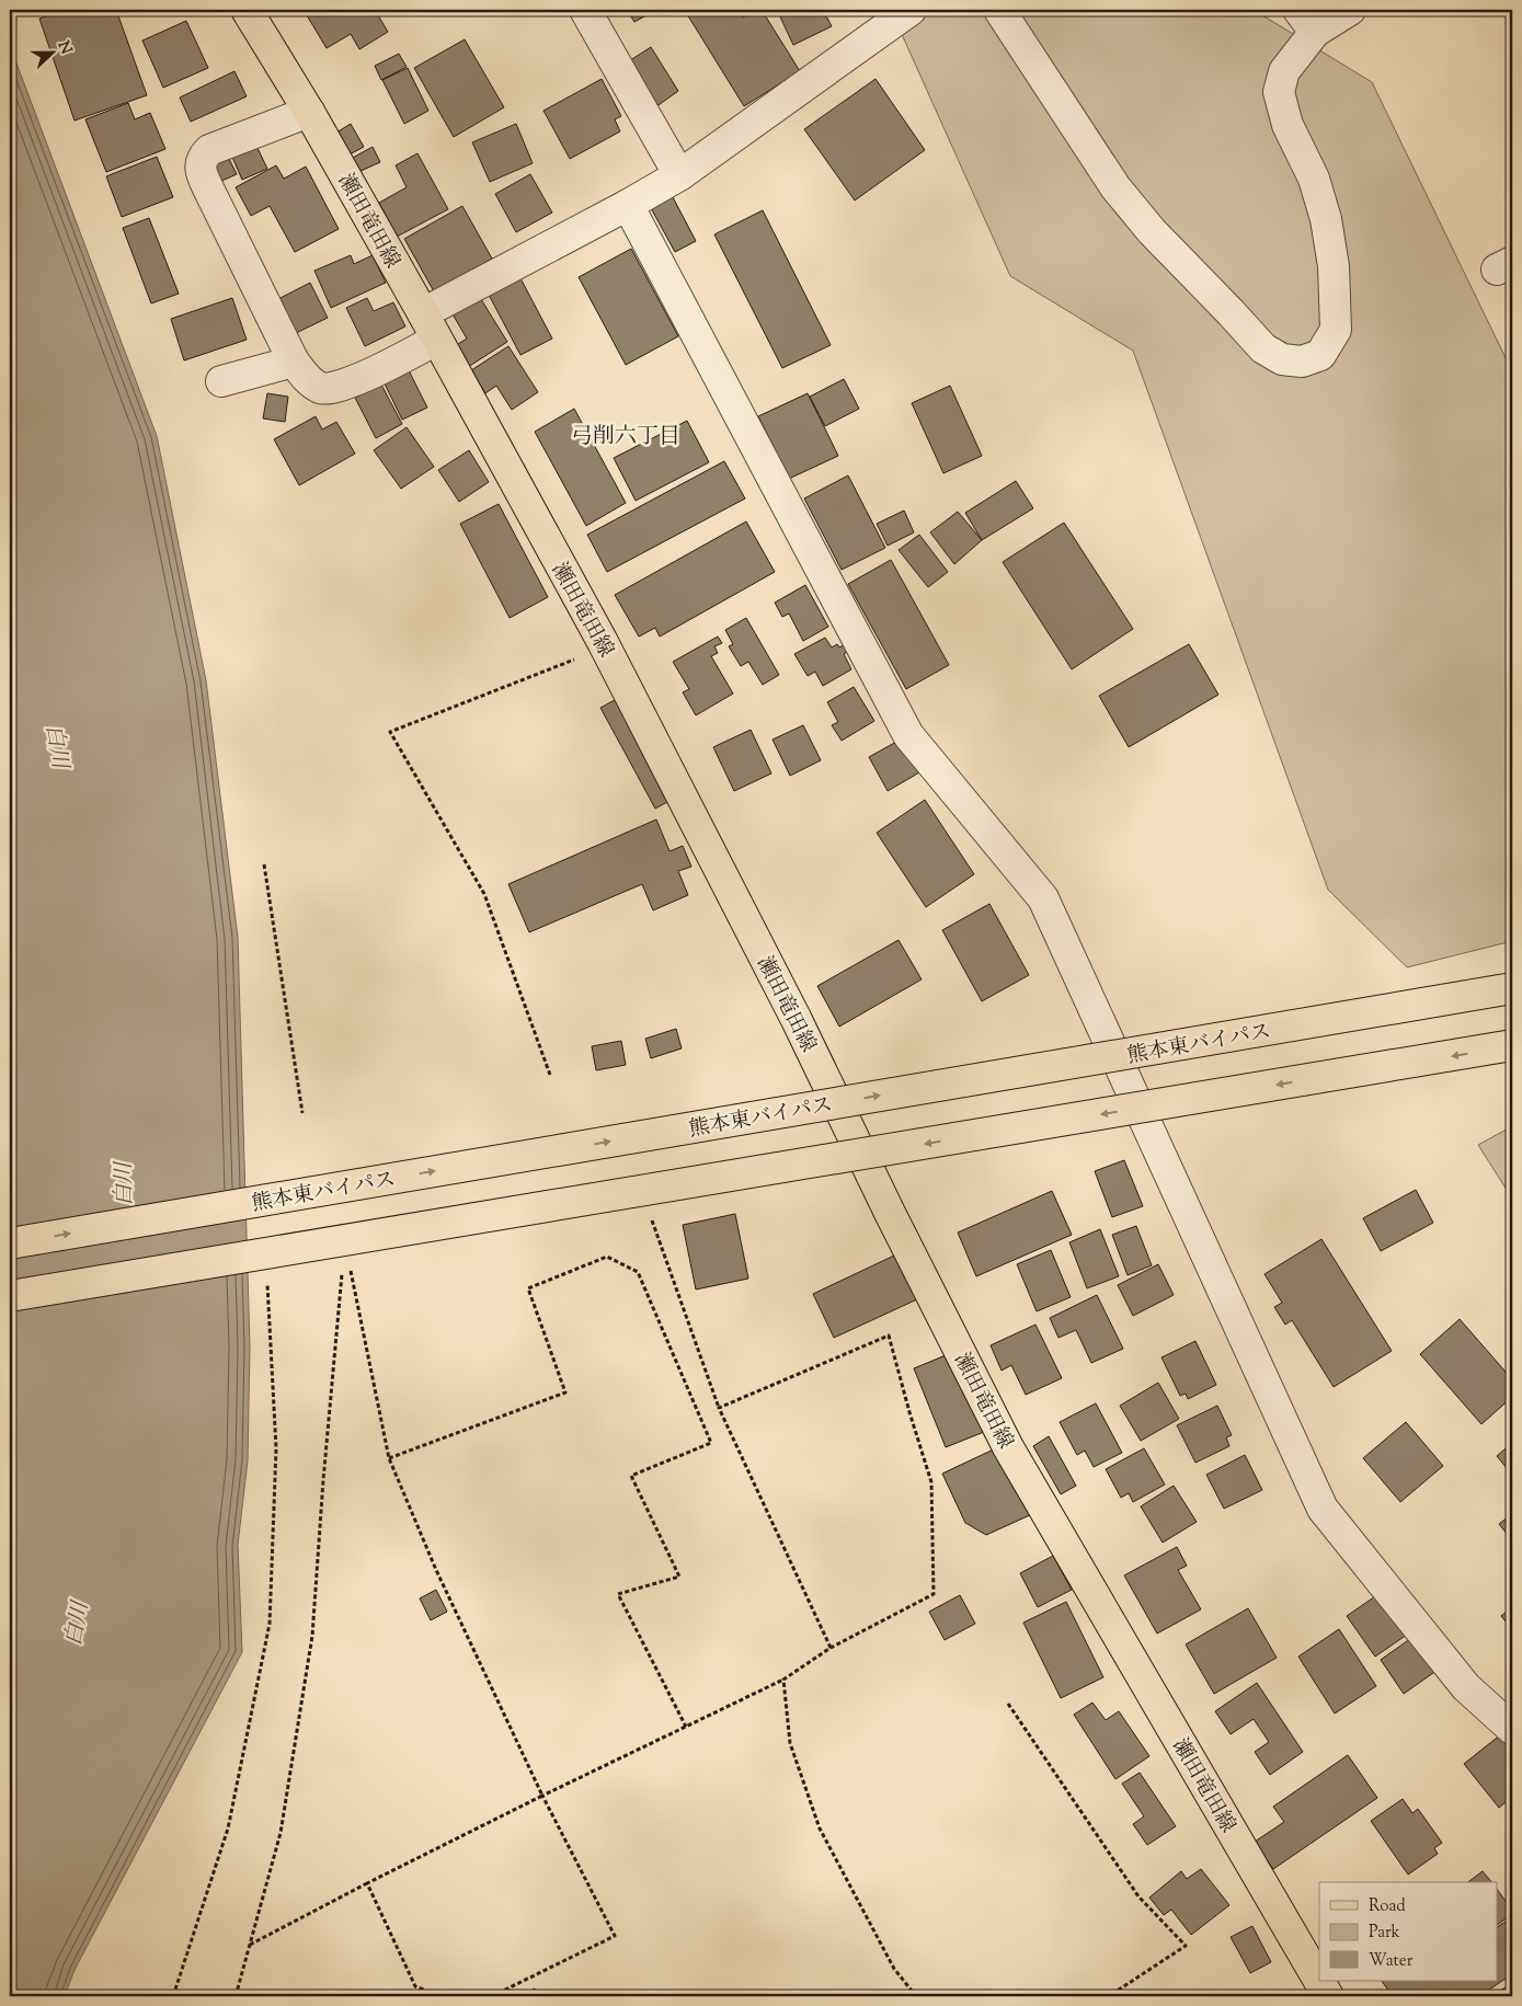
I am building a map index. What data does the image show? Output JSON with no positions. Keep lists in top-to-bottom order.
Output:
{
  "streets": {
    "main road": ["瀬田竜田線", "熊本東バイパス"]
  },
  "districts": ["弓削六丁目"],
  "water": ["白川"],
  "legend": ["Road", "Park", "Water"],
  "north": "right"
}
